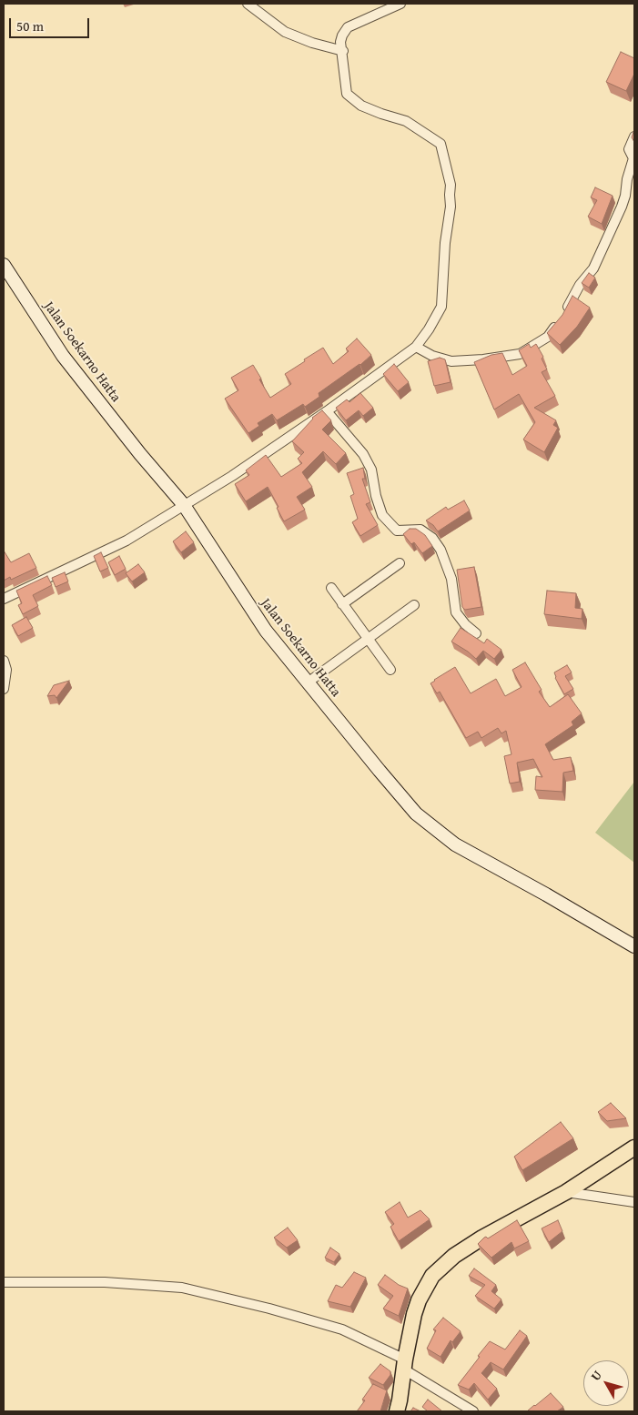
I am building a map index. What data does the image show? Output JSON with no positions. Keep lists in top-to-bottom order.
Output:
{
  "streets": {
    "street": ["Jalan Soekarno Hatta"]
  },
  "scale_bar": "50 m",
  "north": "top left"
}
